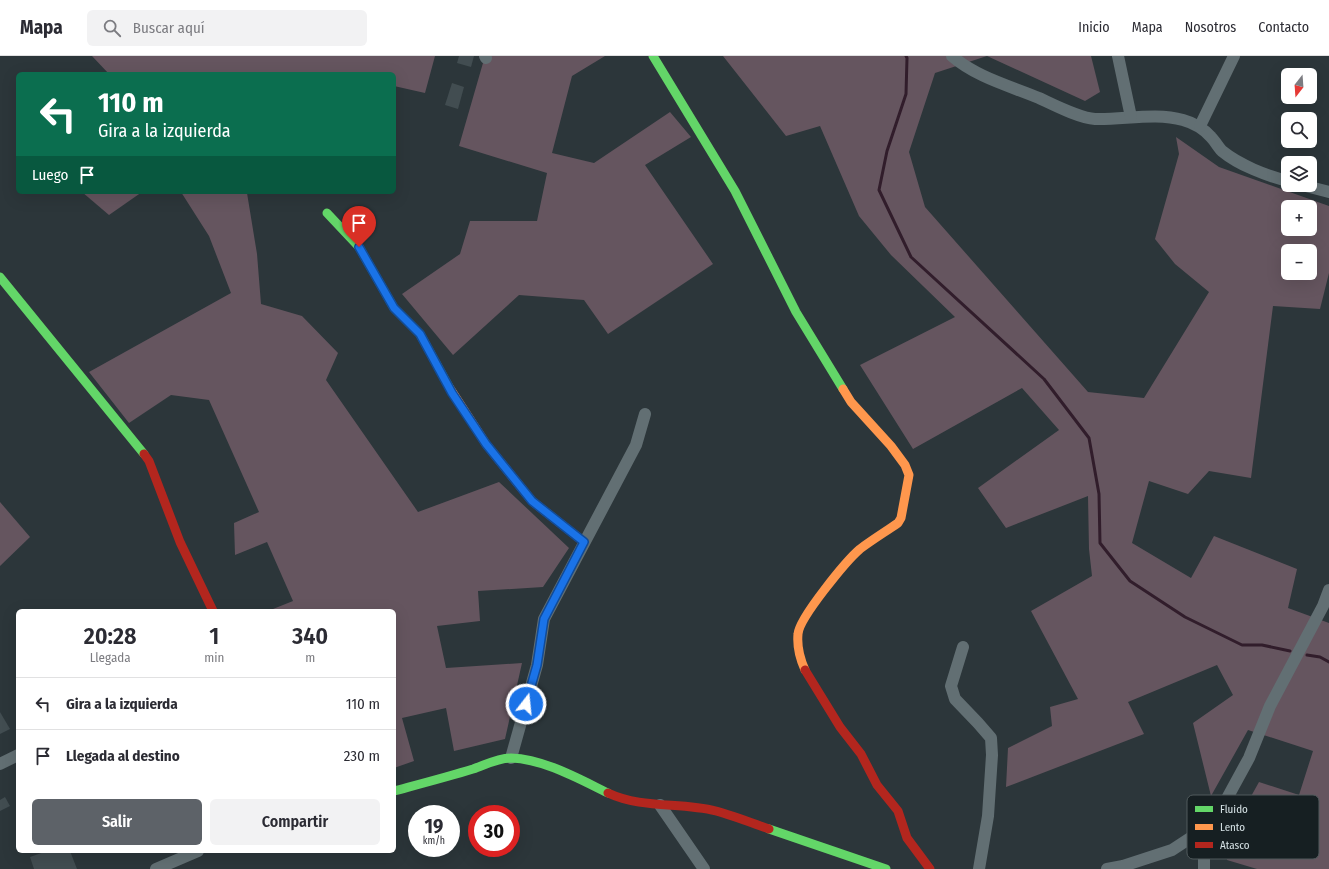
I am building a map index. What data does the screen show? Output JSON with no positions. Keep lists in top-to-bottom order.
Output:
{
  "legend": ["Fluido", "Lento", "Atasco"],
  "north": "bottom",
  "page": {
    "header": "Mapa",
    "search": "Buscar aquí",
    "nav": [
      "Inicio",
      "Mapa",
      "Nosotros",
      "Contacto"
    ],
    "map_buttons": ["+", "−"],
    "turn": ["110 m", "Gira a la izquierda"],
    "then": "Luego",
    "eta": [
      "20:28",
      "Llegada",
      "1",
      "min",
      "340",
      "m"
    ],
    "list": [
      {
        "name": "Gira a la izquierda",
        "value": "110 m"
      },
      {
        "name": "Llegada al destino",
        "value": "230 m"
      }
    ],
    "buttons": ["Salir", "Compartir"],
    "speed": "19 km/h",
    "limit": "30"
  }
}
